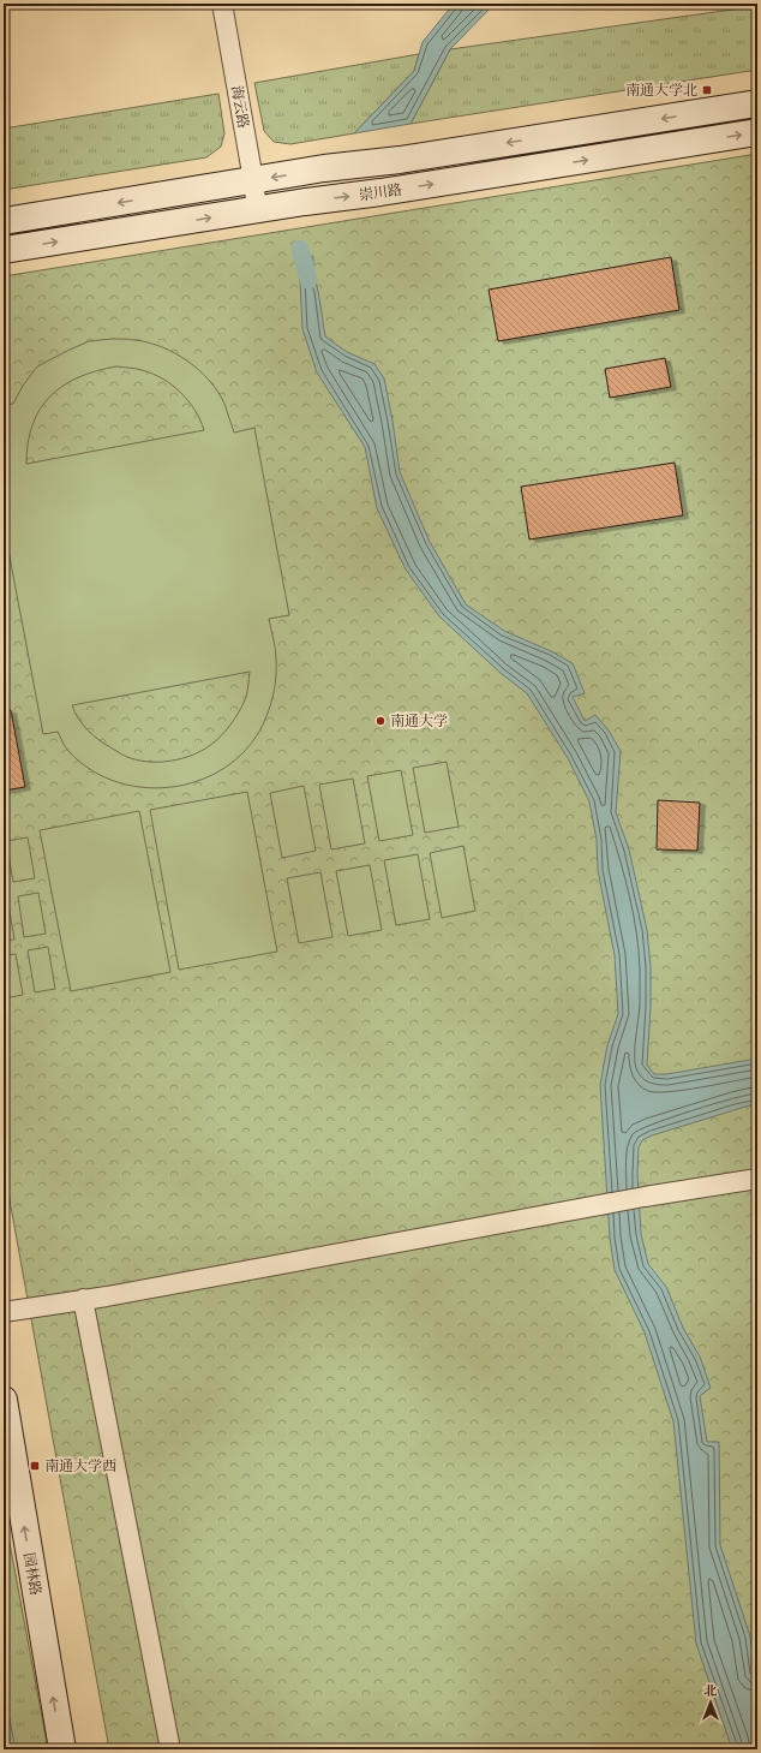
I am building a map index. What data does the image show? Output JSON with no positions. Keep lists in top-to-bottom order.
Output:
{
  "streets": {
    "main road": ["崇川路", "园林路"],
    "street": ["海云路"]
  },
  "crossings": [
    ["海云路", "崇川路"]
  ],
  "one_way": ["园林路"],
  "places": {
    "transit": ["南通大学北", "南通大学西"],
    "other": ["南通大学"]
  },
  "north": "top"
}
